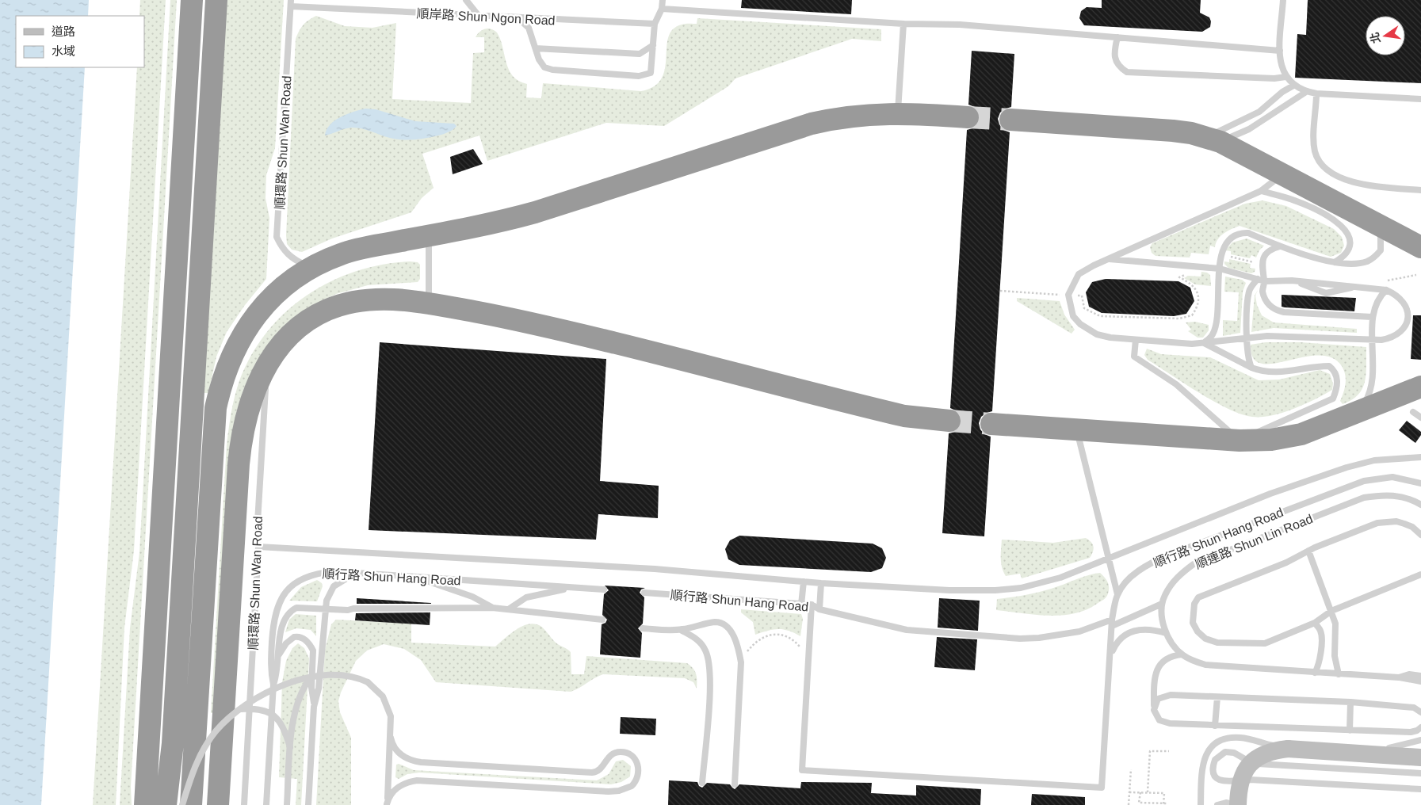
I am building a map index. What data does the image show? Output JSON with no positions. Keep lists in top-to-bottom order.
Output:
{
  "streets": {
    "lane": [
      "順岸路 Shun Ngon Road",
      "順環路 Shun Wan Road",
      "順行路 Shun Hang Road",
      "順連路 Shun Lin Road"
    ]
  },
  "crossings": [
    ["順岸路 Shun Ngon Road", "順環路 Shun Wan Road"]
  ],
  "legend": ["道路", "水域"],
  "north": "left"
}
